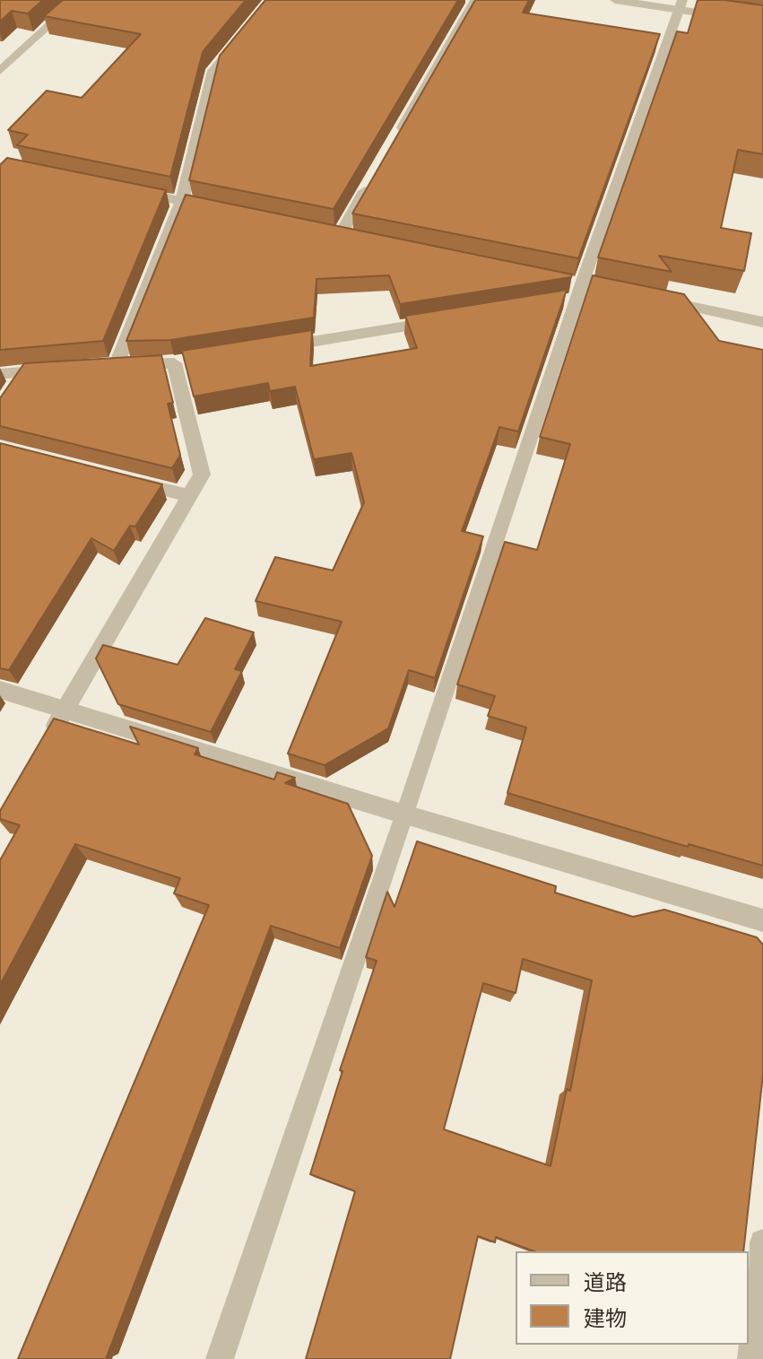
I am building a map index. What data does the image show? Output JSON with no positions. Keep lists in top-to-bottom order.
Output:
{
  "legend": ["道路", "建物"]
}
